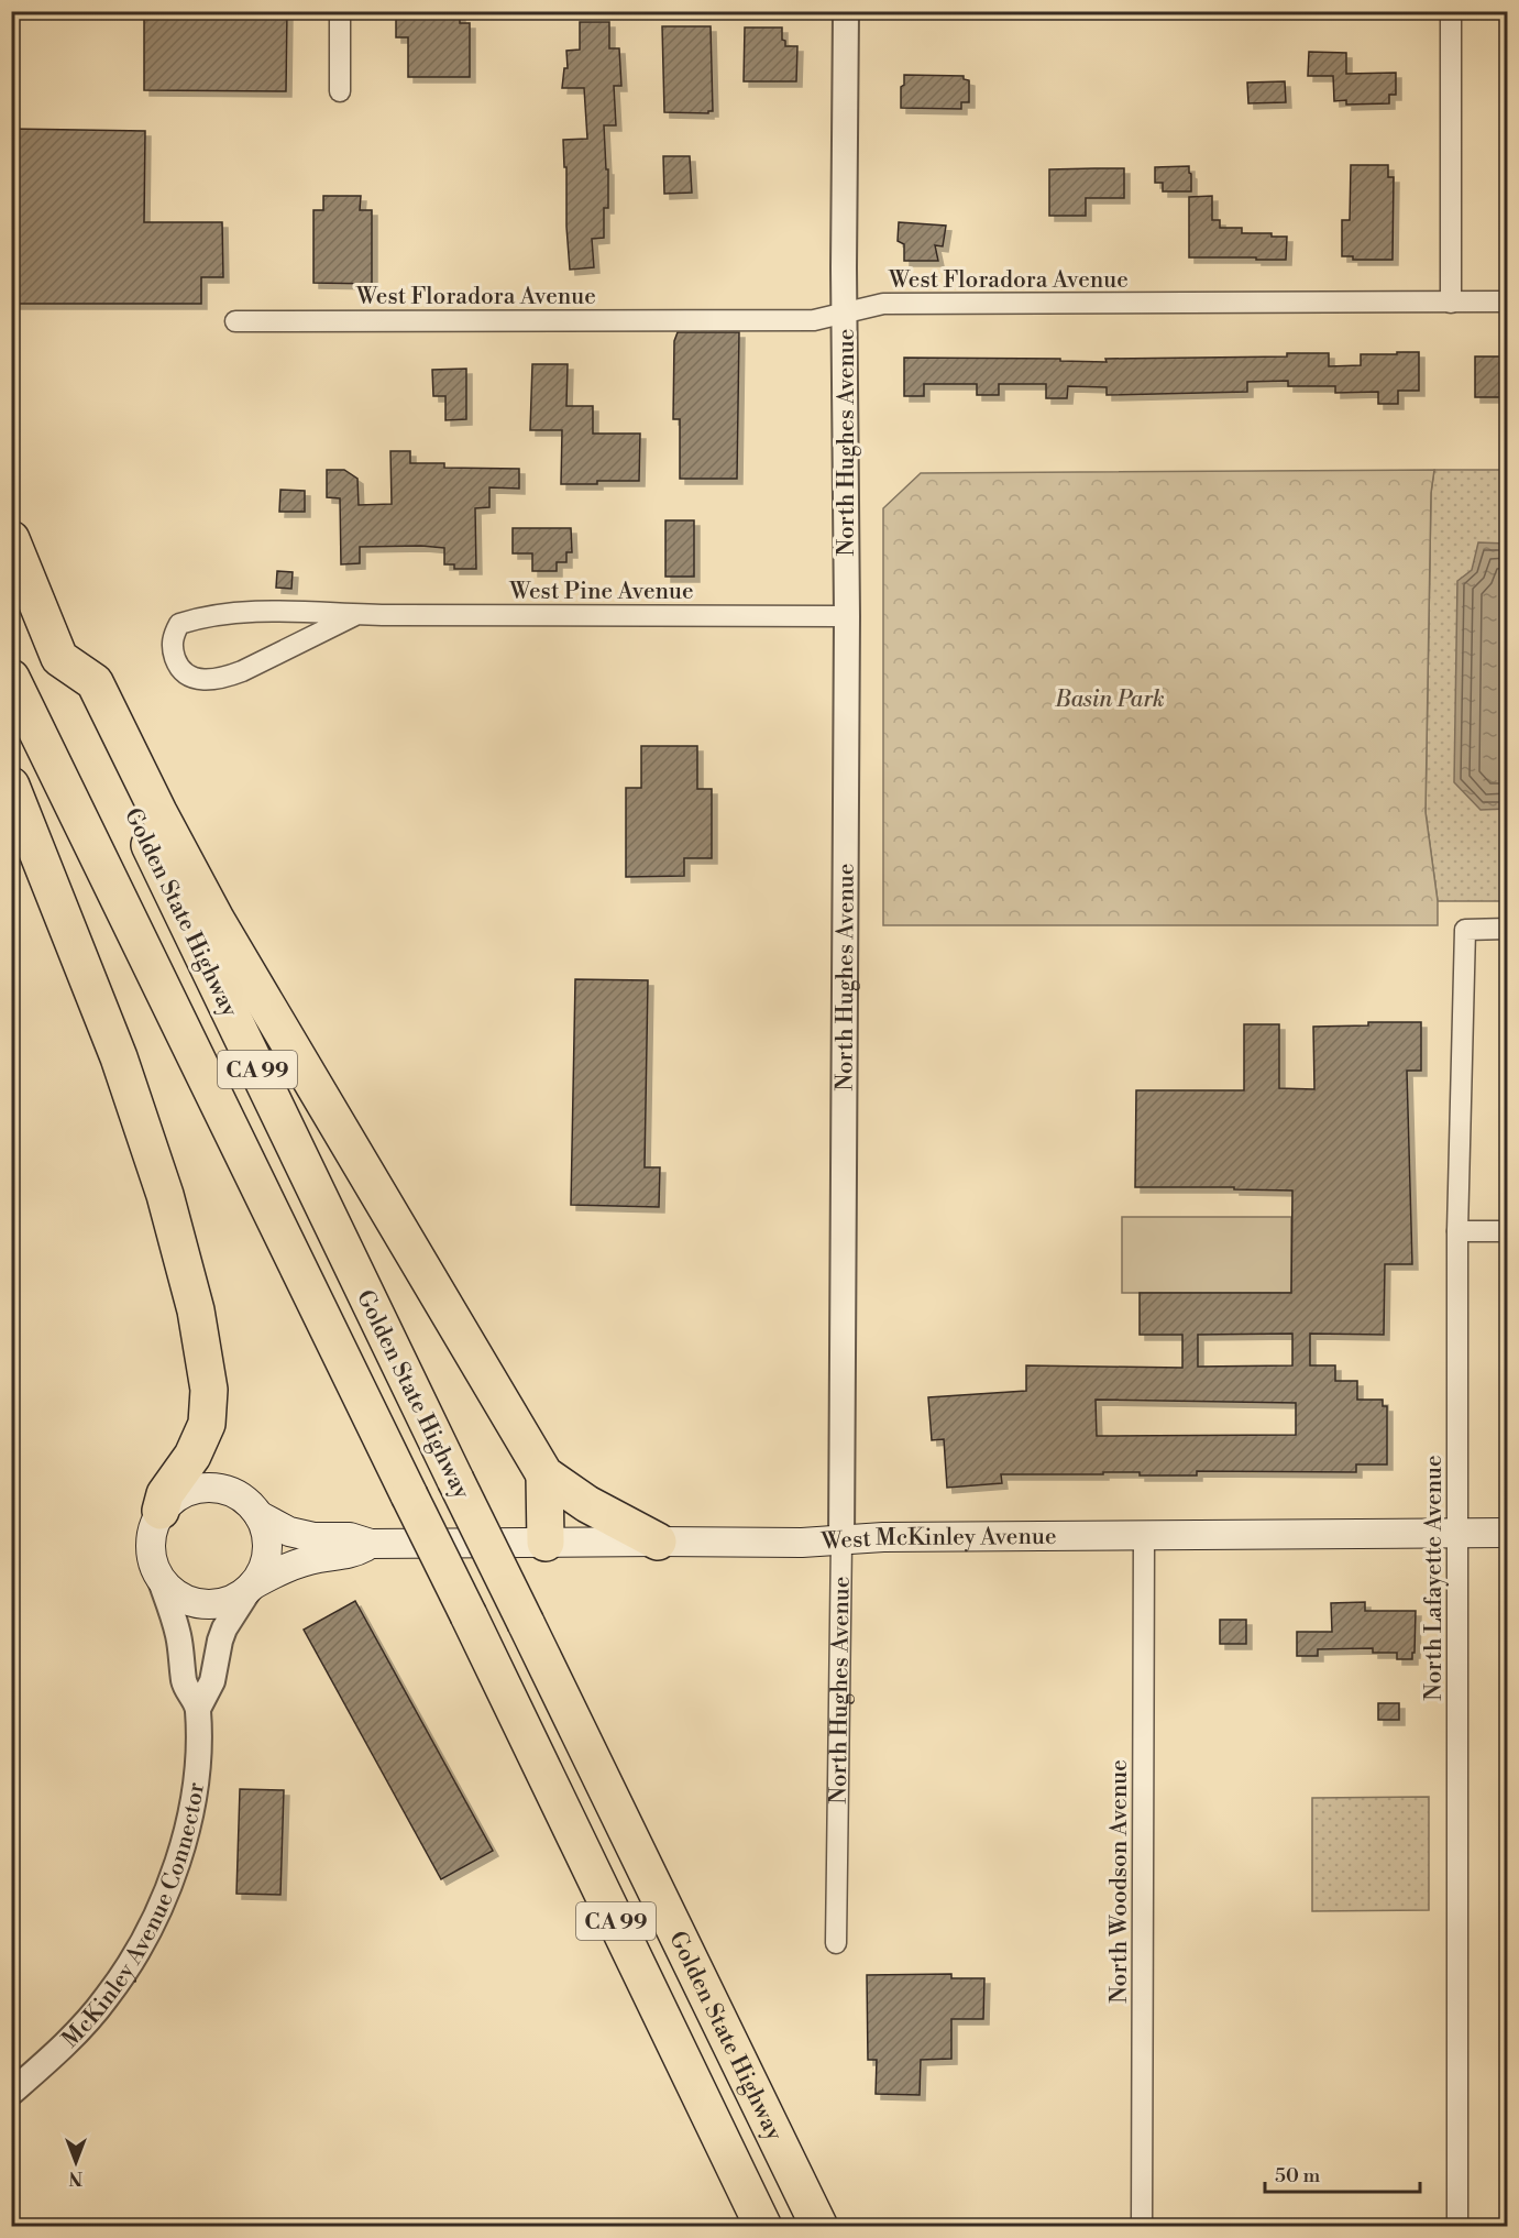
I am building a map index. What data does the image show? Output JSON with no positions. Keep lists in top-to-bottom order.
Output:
{
  "streets": {
    "highway": ["Golden State Highway", "CA 99"],
    "main road": ["West McKinley Avenue"],
    "street": [
      "West Floradora Avenue",
      "North Hughes Avenue",
      "West Pine Avenue",
      "North Lafayette Avenue",
      "North Woodson Avenue",
      "McKinley Avenue Connector"
    ]
  },
  "crossings": [
    ["West Floradora Avenue", "North Hughes Avenue"],
    ["North Hughes Avenue", "West Pine Avenue"],
    ["North Hughes Avenue", "West McKinley Avenue"],
    ["West McKinley Avenue", "North Lafayette Avenue"],
    ["West McKinley Avenue", "North Woodson Avenue"],
    ["West McKinley Avenue", "McKinley Avenue Connector"]
  ],
  "parks": ["Basin Park"],
  "scale_bar": "50 m",
  "north": "bottom"
}
